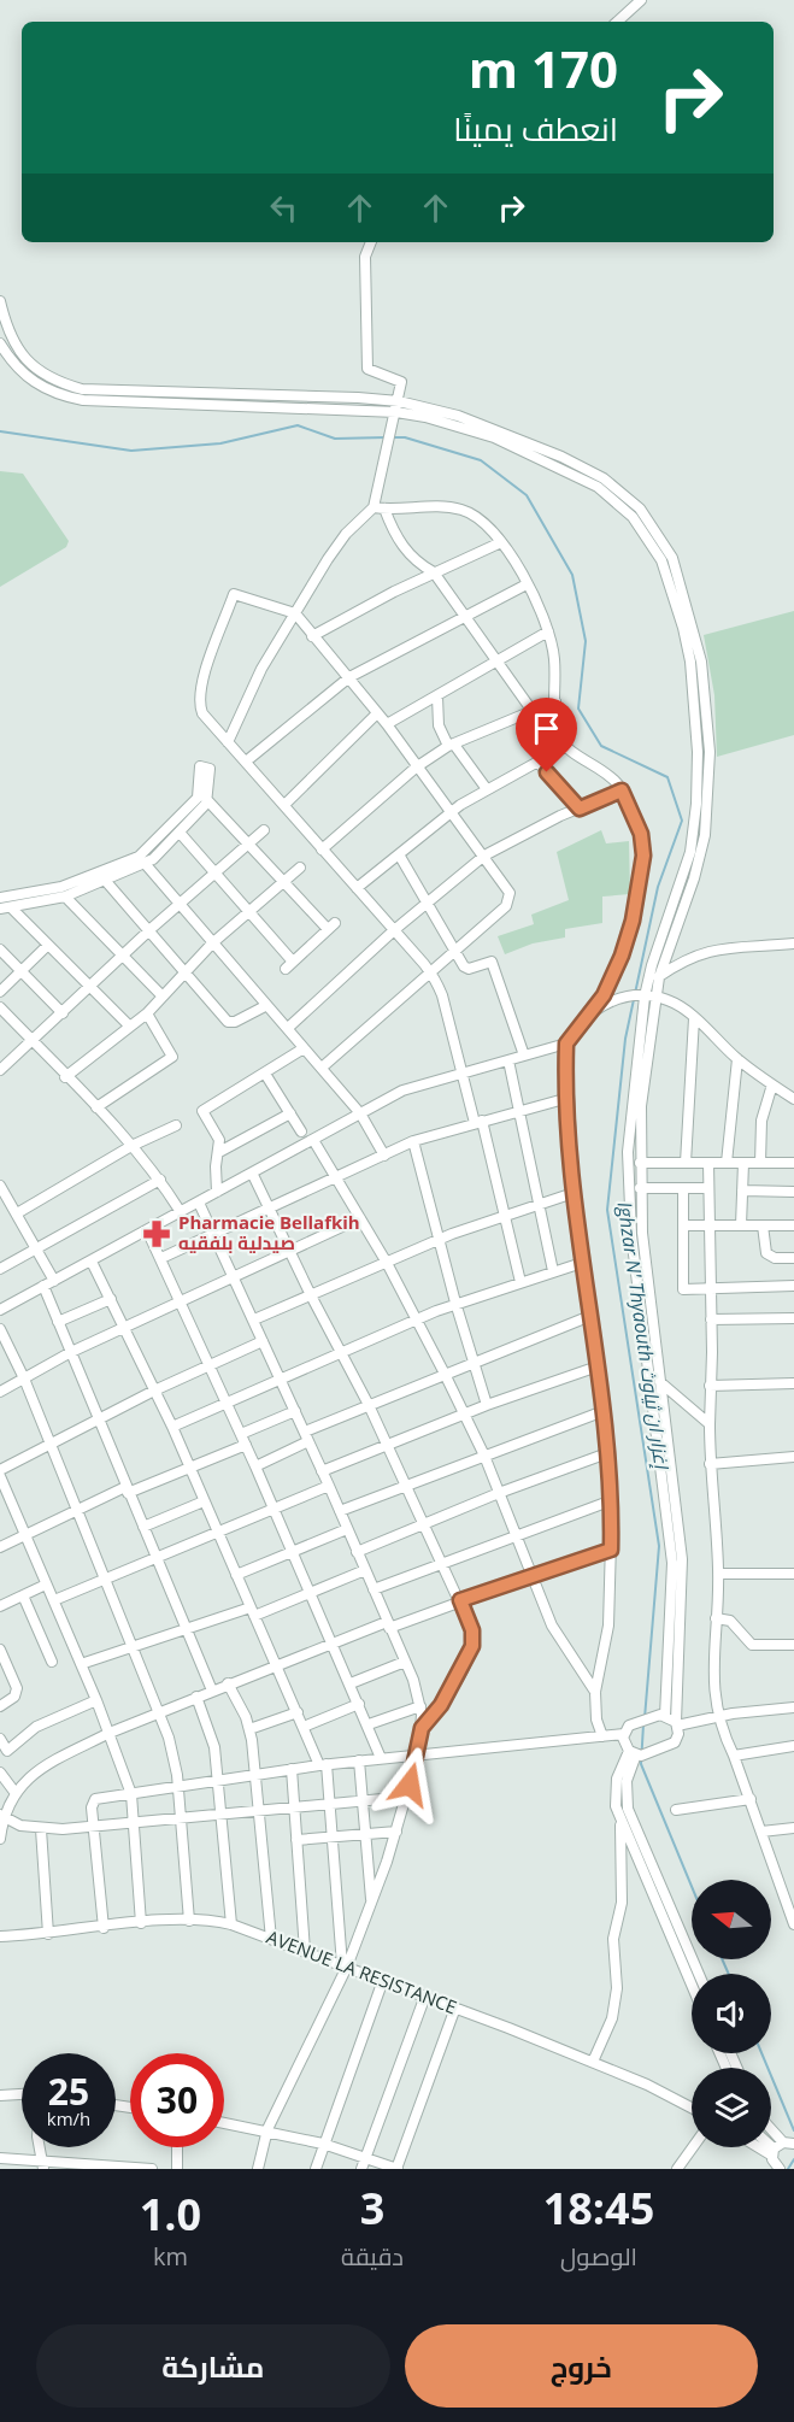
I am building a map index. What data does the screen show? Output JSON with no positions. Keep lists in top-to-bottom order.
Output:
{
  "streets": {
    "street": ["AVENUE LA RESISTANCE"]
  },
  "water": ["Ighzar N' Thyaouth إغزار ان ثياوث"],
  "places": {
    "pharmacy": ["Pharmacie Bellafkih صيدلية بلفقيه"]
  },
  "north": "left",
  "page": {
    "turn": ["170 m", "انعطف يمينًا"],
    "speed": "25 km/h",
    "limit": "30",
    "eta": [
      "18:45",
      "الوصول",
      "3",
      "دقيقة",
      "1.0",
      "km"
    ],
    "buttons": ["خروج", "مشاركة"]
  }
}
